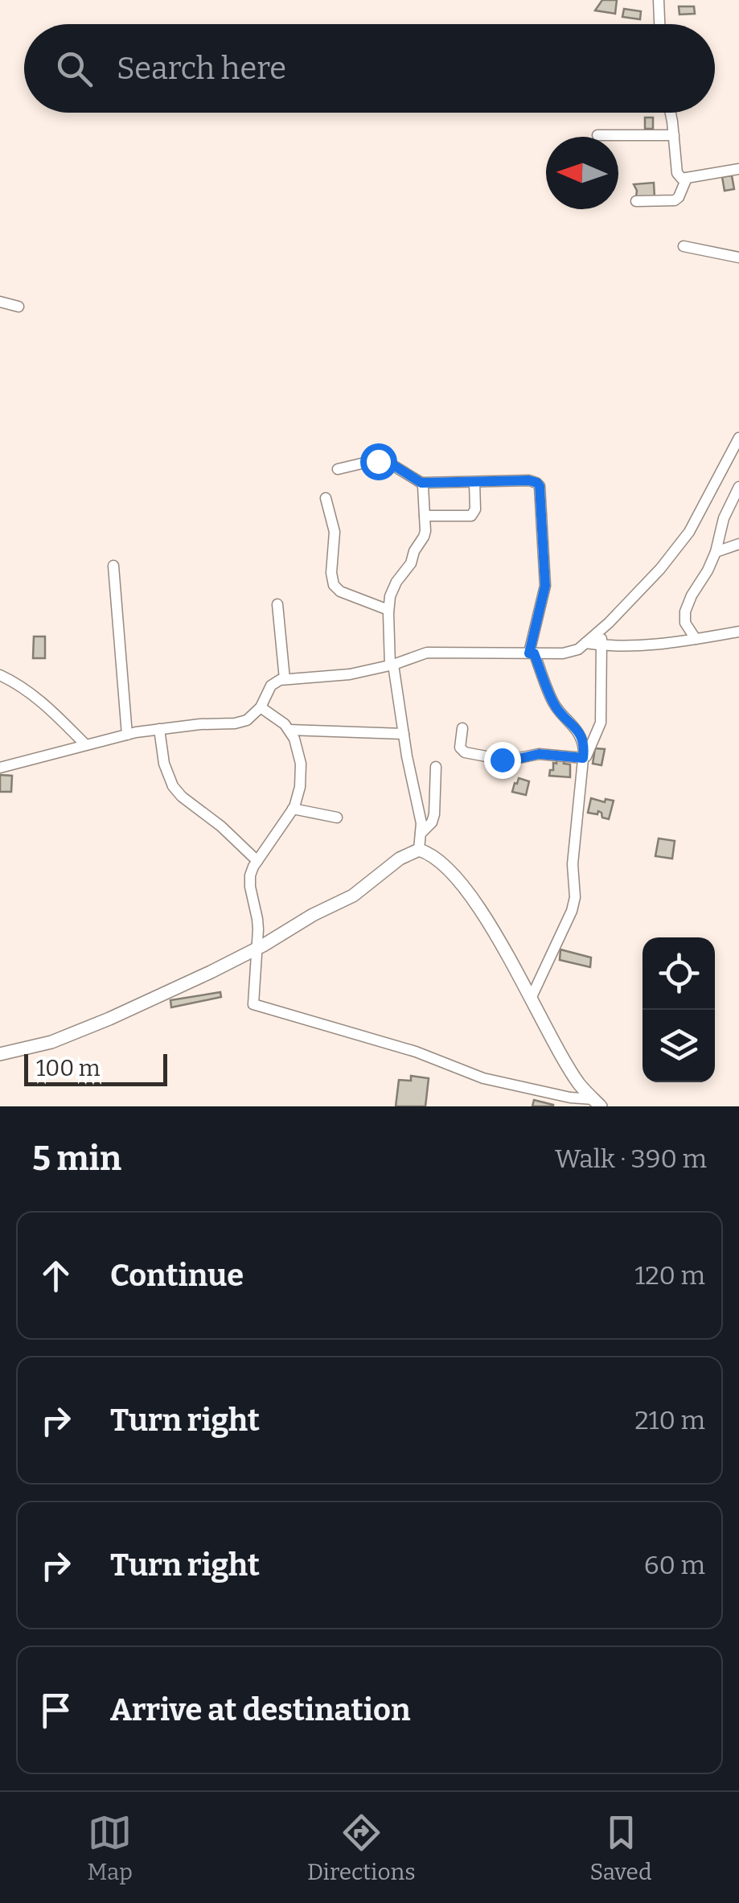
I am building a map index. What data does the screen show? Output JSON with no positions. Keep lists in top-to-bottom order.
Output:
{
  "scale_bar": "100 m",
  "north": "left",
  "page": {
    "search": "Search here",
    "scale": "100 m",
    "heading": ["5 min", "Walk · 390 m"],
    "list": [
      ["Continue", "120 m"],
      ["Turn right", "210 m"],
      ["Turn right", "60 m"],
      "Arrive at destination"
    ],
    "nav": ["Map", "Directions", "Saved"]
  }
}
